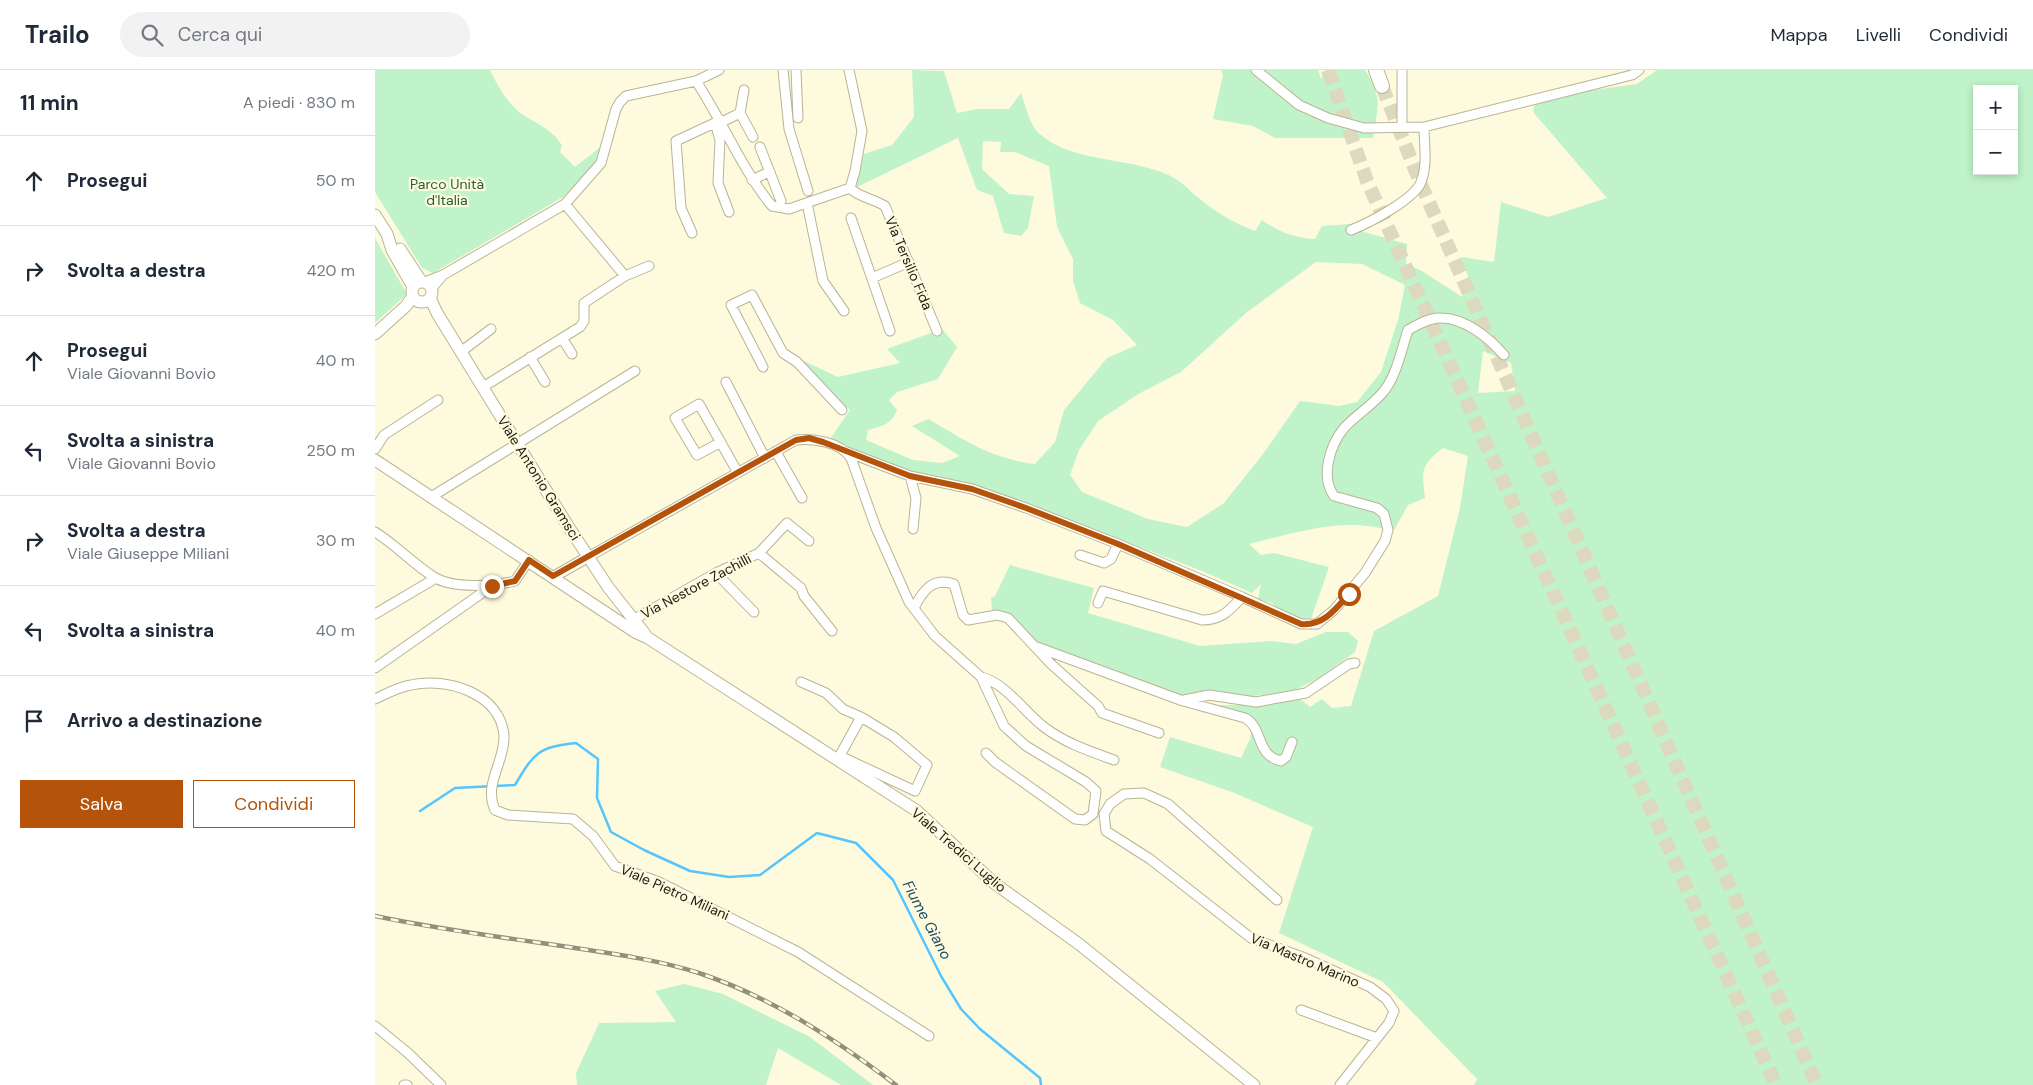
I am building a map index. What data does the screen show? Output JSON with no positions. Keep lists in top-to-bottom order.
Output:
{
  "streets": {
    "main road": ["Viale Antonio Gramsci", "Viale Tredici Luglio"],
    "street": [
      "Via Tersilio Fida",
      "Via Nestore Zachilli",
      "Viale Pietro Miliani",
      "Via Mastro Marino"
    ]
  },
  "crossings": [
    ["Viale Antonio Gramsci", "Via Nestore Zachilli"],
    ["Viale Antonio Gramsci", "Viale Tredici Luglio"]
  ],
  "water": ["Fiume Giano"],
  "parks": ["Parco Unità d'Italia"],
  "page": {
    "header": "Trailo",
    "search": "Cerca qui",
    "nav": ["Mappa", "Livelli", "Condividi"],
    "heading": ["11 min", "A piedi · 830 m"],
    "map_buttons": ["+", "−"],
    "list": [
      ["Prosegui", "50 m"],
      ["Svolta a destra", "420 m"],
      ["Prosegui", "Viale Giovanni Bovio", "40 m"],
      ["Svolta a sinistra", "Viale Giovanni Bovio", "250 m"],
      ["Svolta a destra", "Viale Giuseppe Miliani", "30 m"],
      ["Svolta a sinistra", "40 m"],
      "Arrivo a destinazione"
    ],
    "buttons": ["Salva", "Condividi"]
  }
}
